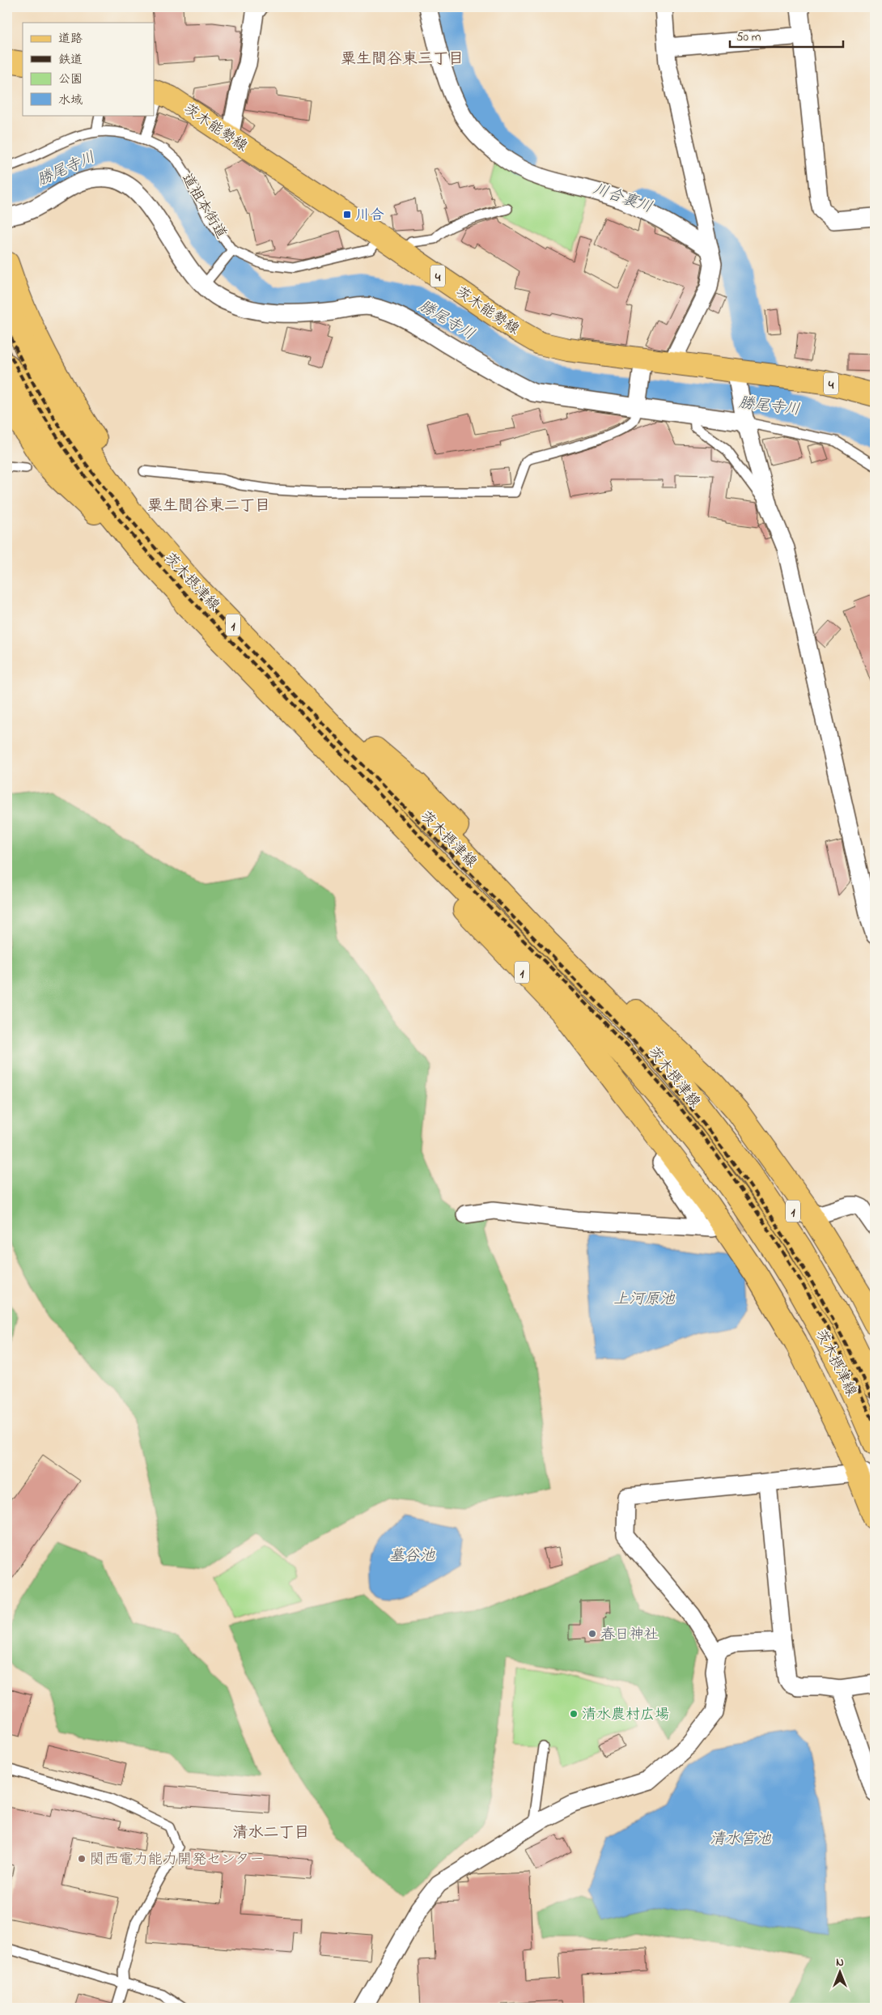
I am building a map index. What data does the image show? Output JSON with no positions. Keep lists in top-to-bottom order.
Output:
{
  "streets": {
    "main road": [
      "茨木能勢線",
      "4",
      "茨木摂津線",
      "1"
    ],
    "lane": ["道祖本街道"]
  },
  "crossings": [
    ["茨木能勢線", "道祖本街道"],
    ["茨木摂津線", "1"]
  ],
  "districts": ["粟生間谷東三丁目", "粟生間谷東二丁目", "清水二丁目"],
  "water": [
    "勝尾寺川",
    "川合裏川",
    "上河原池",
    "墓谷池",
    "清水宮池"
  ],
  "places": {
    "transit": ["川合"],
    "other": ["春日神社", "清水農村広場", "関西電力能力開発センター"]
  },
  "legend": [
    "道路",
    "鉄道",
    "公園",
    "水域"
  ],
  "scale_bar": "50 m",
  "north": "top"
}
